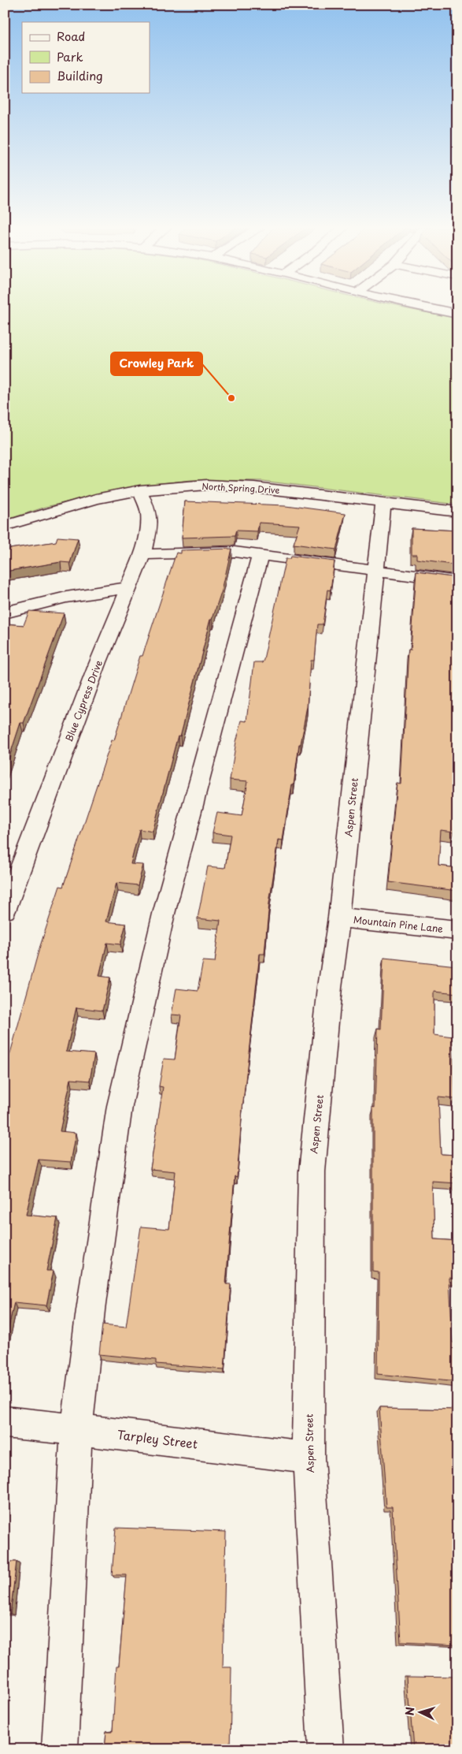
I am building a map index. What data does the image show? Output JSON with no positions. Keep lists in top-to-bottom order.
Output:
{
  "streets": {
    "street": [
      "North Spring Drive",
      "Blue Cypress Drive",
      "Aspen Street",
      "Mountain Pine Lane",
      "Tarpley Street"
    ]
  },
  "crossings": [
    ["North Spring Drive", "Blue Cypress Drive"],
    ["North Spring Drive", "Aspen Street"],
    ["Aspen Street", "Mountain Pine Lane"],
    ["Aspen Street", "Tarpley Street"]
  ],
  "places": ["Crowley Park"],
  "legend": ["Road", "Park", "Building"],
  "north": "left"
}
